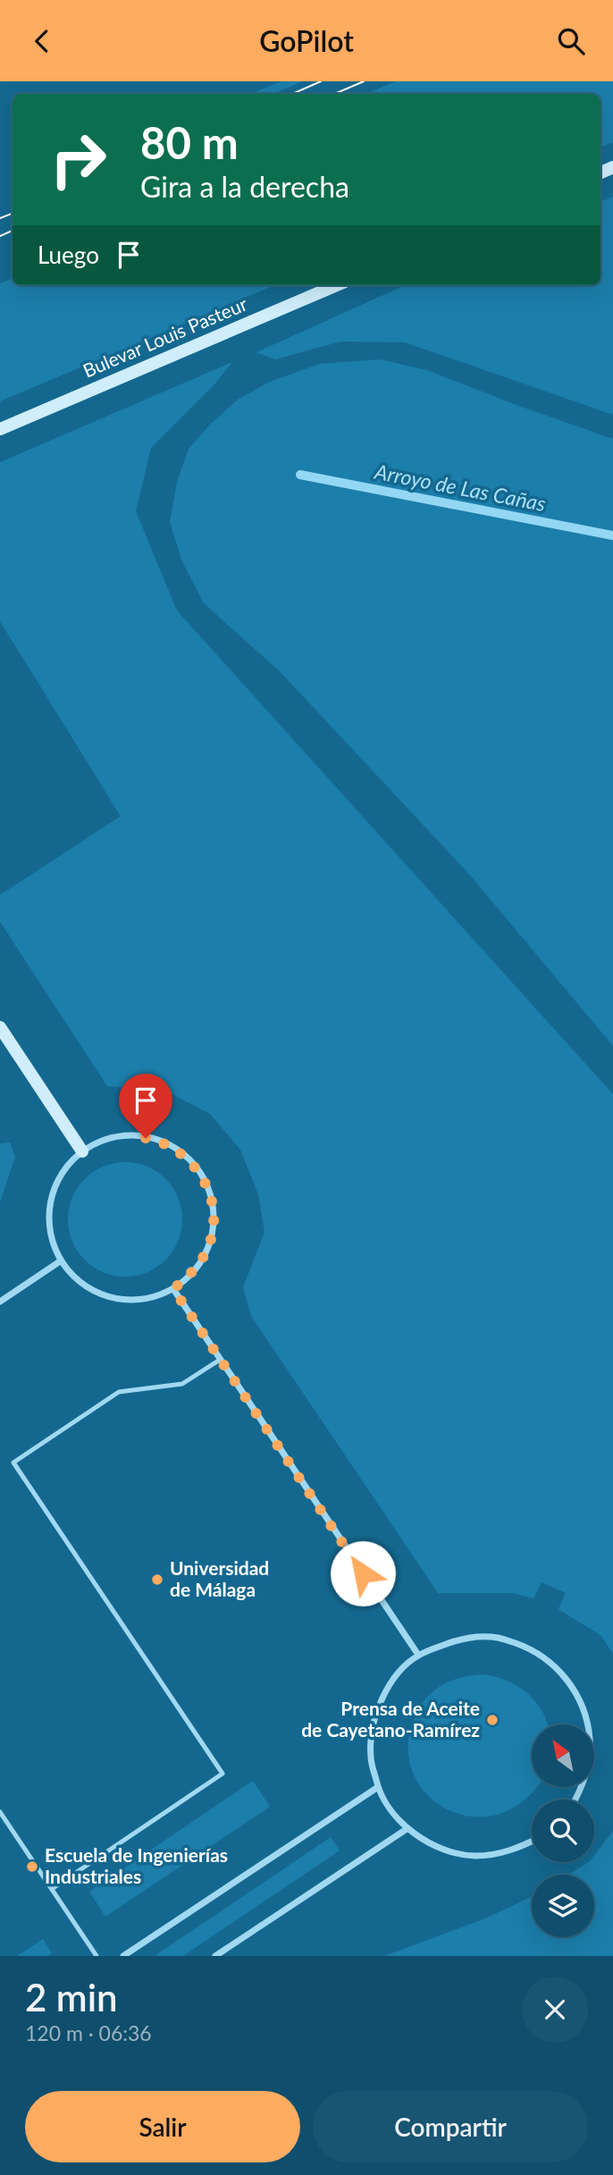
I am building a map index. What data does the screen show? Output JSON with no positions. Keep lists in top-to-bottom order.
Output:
{
  "streets": {
    "street": ["Bulevar Louis Pasteur"]
  },
  "water": ["Arroyo de Las Cañas"],
  "places": ["Universidad de Málaga", "Prensa de Aceite de Cayetano-Ramírez", "Escuela de Ingenierías Industriales"],
  "north": "top left",
  "page": {
    "header": "GoPilot",
    "turn": ["80 m", "Gira a la derecha"],
    "then": "Luego",
    "heading": ["2 min", "120 m · 06:36"],
    "buttons": ["Salir", "Compartir"]
  }
}
